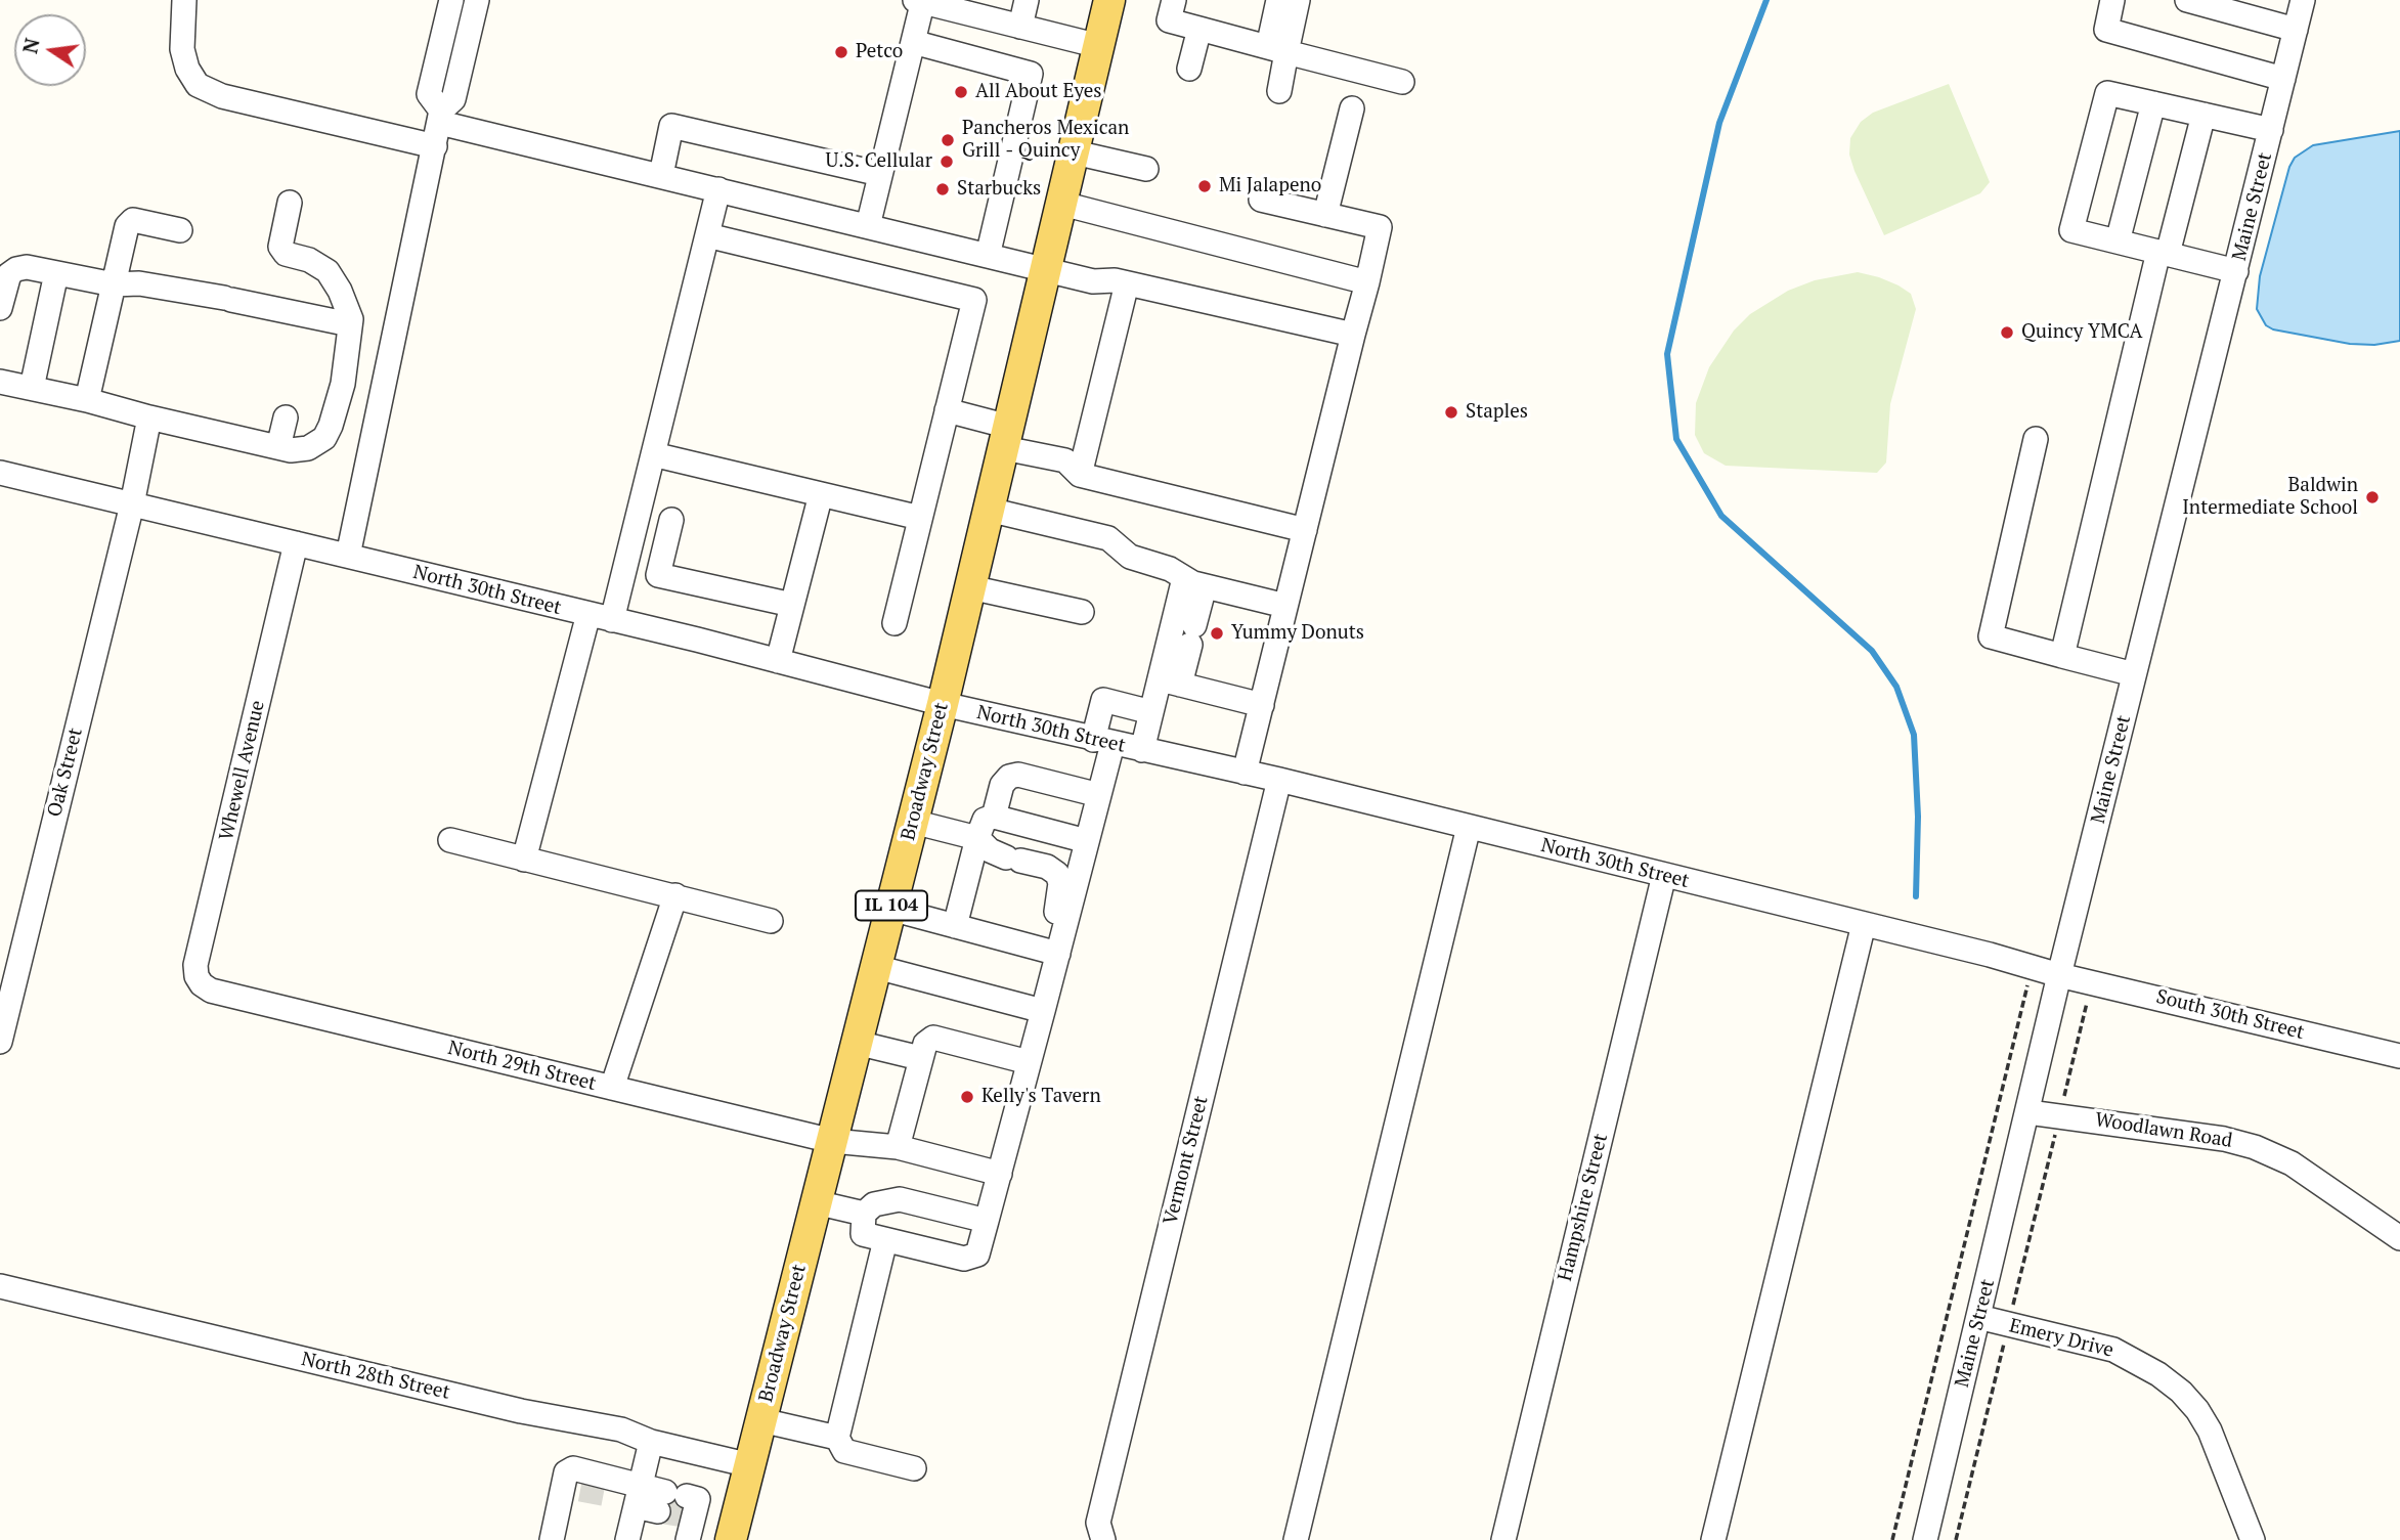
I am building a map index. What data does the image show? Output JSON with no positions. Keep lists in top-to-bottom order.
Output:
{
  "streets": {
    "main road": ["Broadway Street", "IL 104"],
    "street": [
      "Maine Street",
      "North 30th Street",
      "Whewell Avenue",
      "Oak Street",
      "South 30th Street",
      "North 29th Street",
      "Woodlawn Road",
      "Vermont Street",
      "Hampshire Street",
      "Emery Drive",
      "North 28th Street"
    ]
  },
  "crossings": [
    ["Maine Street", "North 30th Street"],
    ["Maine Street", "South 30th Street"],
    ["Maine Street", "Woodlawn Road"],
    ["Maine Street", "Emery Drive"],
    ["North 30th Street", "Whewell Avenue"],
    ["North 30th Street", "Broadway Street"],
    ["North 30th Street", "Oak Street"],
    ["North 30th Street", "South 30th Street"],
    ["North 30th Street", "Vermont Street"],
    ["North 30th Street", "Hampshire Street"],
    ["Whewell Avenue", "North 29th Street"],
    ["Broadway Street", "North 29th Street"],
    ["Broadway Street", "North 28th Street"]
  ],
  "places": [
    "Petco",
    "All About Eyes",
    "Pancheros Mexican Grill - Quincy",
    "U.S. Cellular",
    "Mi Jalapeno",
    "Starbucks",
    "Quincy YMCA",
    "Staples",
    "Baldwin Intermediate School",
    "Yummy Donuts",
    "Kelly's Tavern"
  ],
  "north": "left"
}
